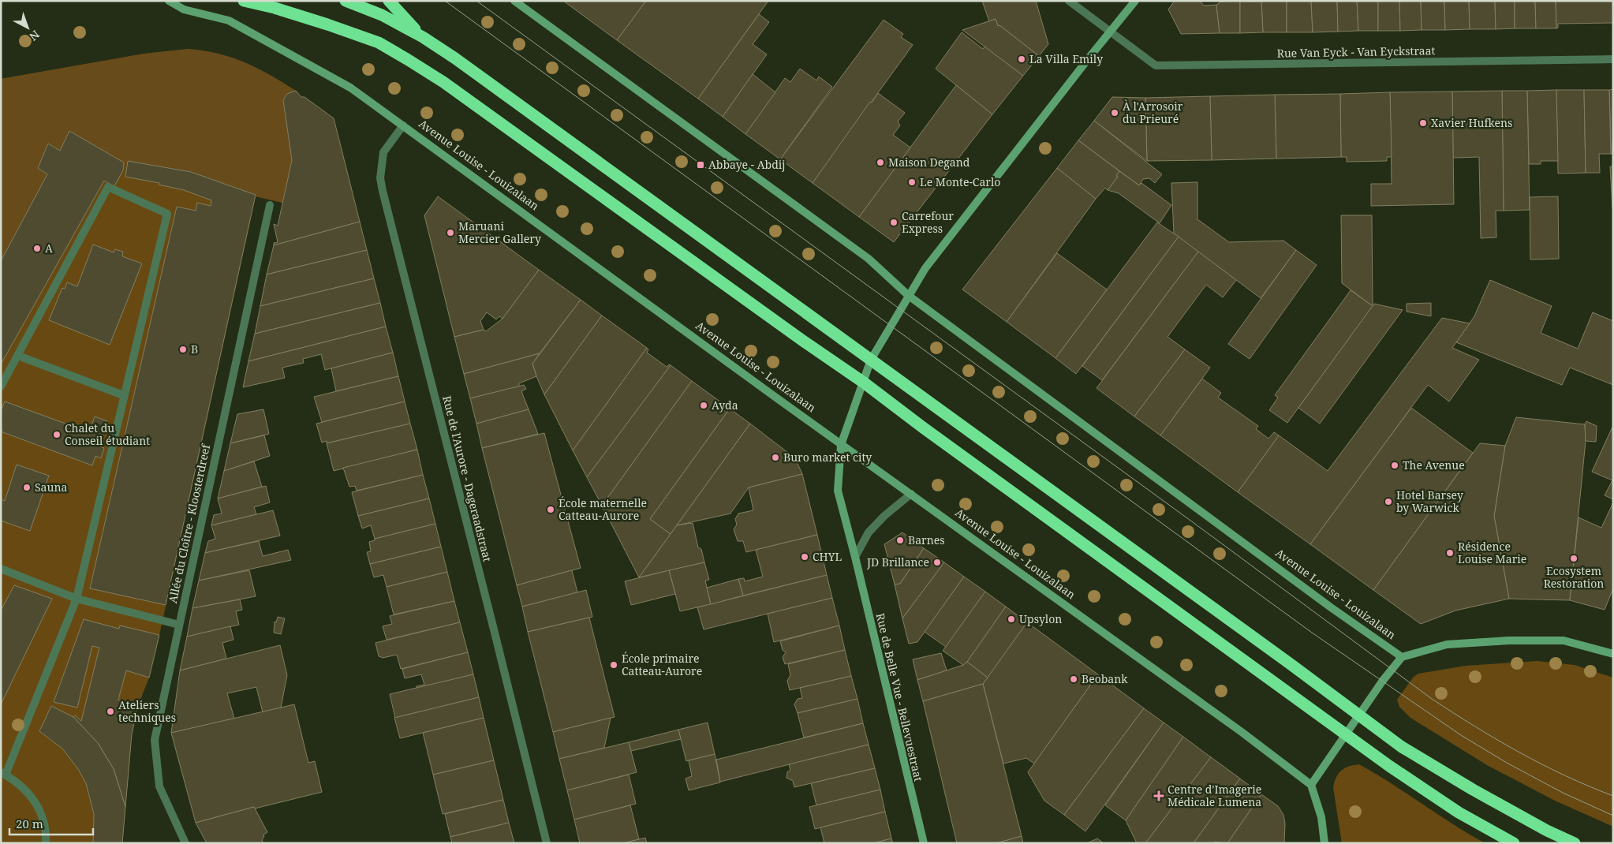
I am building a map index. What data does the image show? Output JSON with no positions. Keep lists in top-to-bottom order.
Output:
{
  "streets": {
    "main road": ["Avenue Louise - Louizalaan", "Rue de Belle Vue - Bellevuestraat"],
    "street": ["Rue Van Eyck - Van Eyckstraat", "Rue de l'Aurore - Dageraadstraat", "Allée du Cloître - Kloosterdreef"]
  },
  "crossings": [
    ["Rue Van Eyck - Van Eyckstraat", "Rue de Belle Vue - Bellevuestraat"],
    ["Avenue Louise - Louizalaan", "Rue de l'Aurore - Dageraadstraat"],
    ["Avenue Louise - Louizalaan", "Rue de Belle Vue - Bellevuestraat"]
  ],
  "places": {
    "other": [
      "La Villa Emily",
      "À l'Arrosoir du Prieuré",
      "Xavier Hufkens",
      "Maison Degand",
      "Le Monte-Carlo",
      "Carrefour Express",
      "Maruani Mercier Gallery",
      "A",
      "B",
      "Ayda",
      "Chalet du Conseil étudiant",
      "Buro market city",
      "The Avenue",
      "Sauna",
      "Hotel Barsey by Warwick",
      "École maternelle Catteau-Aurore",
      "Barnes",
      "Résidence Louise Marie",
      "CHYL",
      "Ecosystem Restoration",
      "JD Brillance",
      "Upsylon",
      "École primaire Catteau-Aurore",
      "Beobank",
      "Ateliers techniques"
    ],
    "transit": ["Abbaye - Abdij"],
    "health": ["Centre d'Imagerie Médicale Lumena"]
  },
  "scale_bar": "20 m",
  "north": "bottom right"
}
